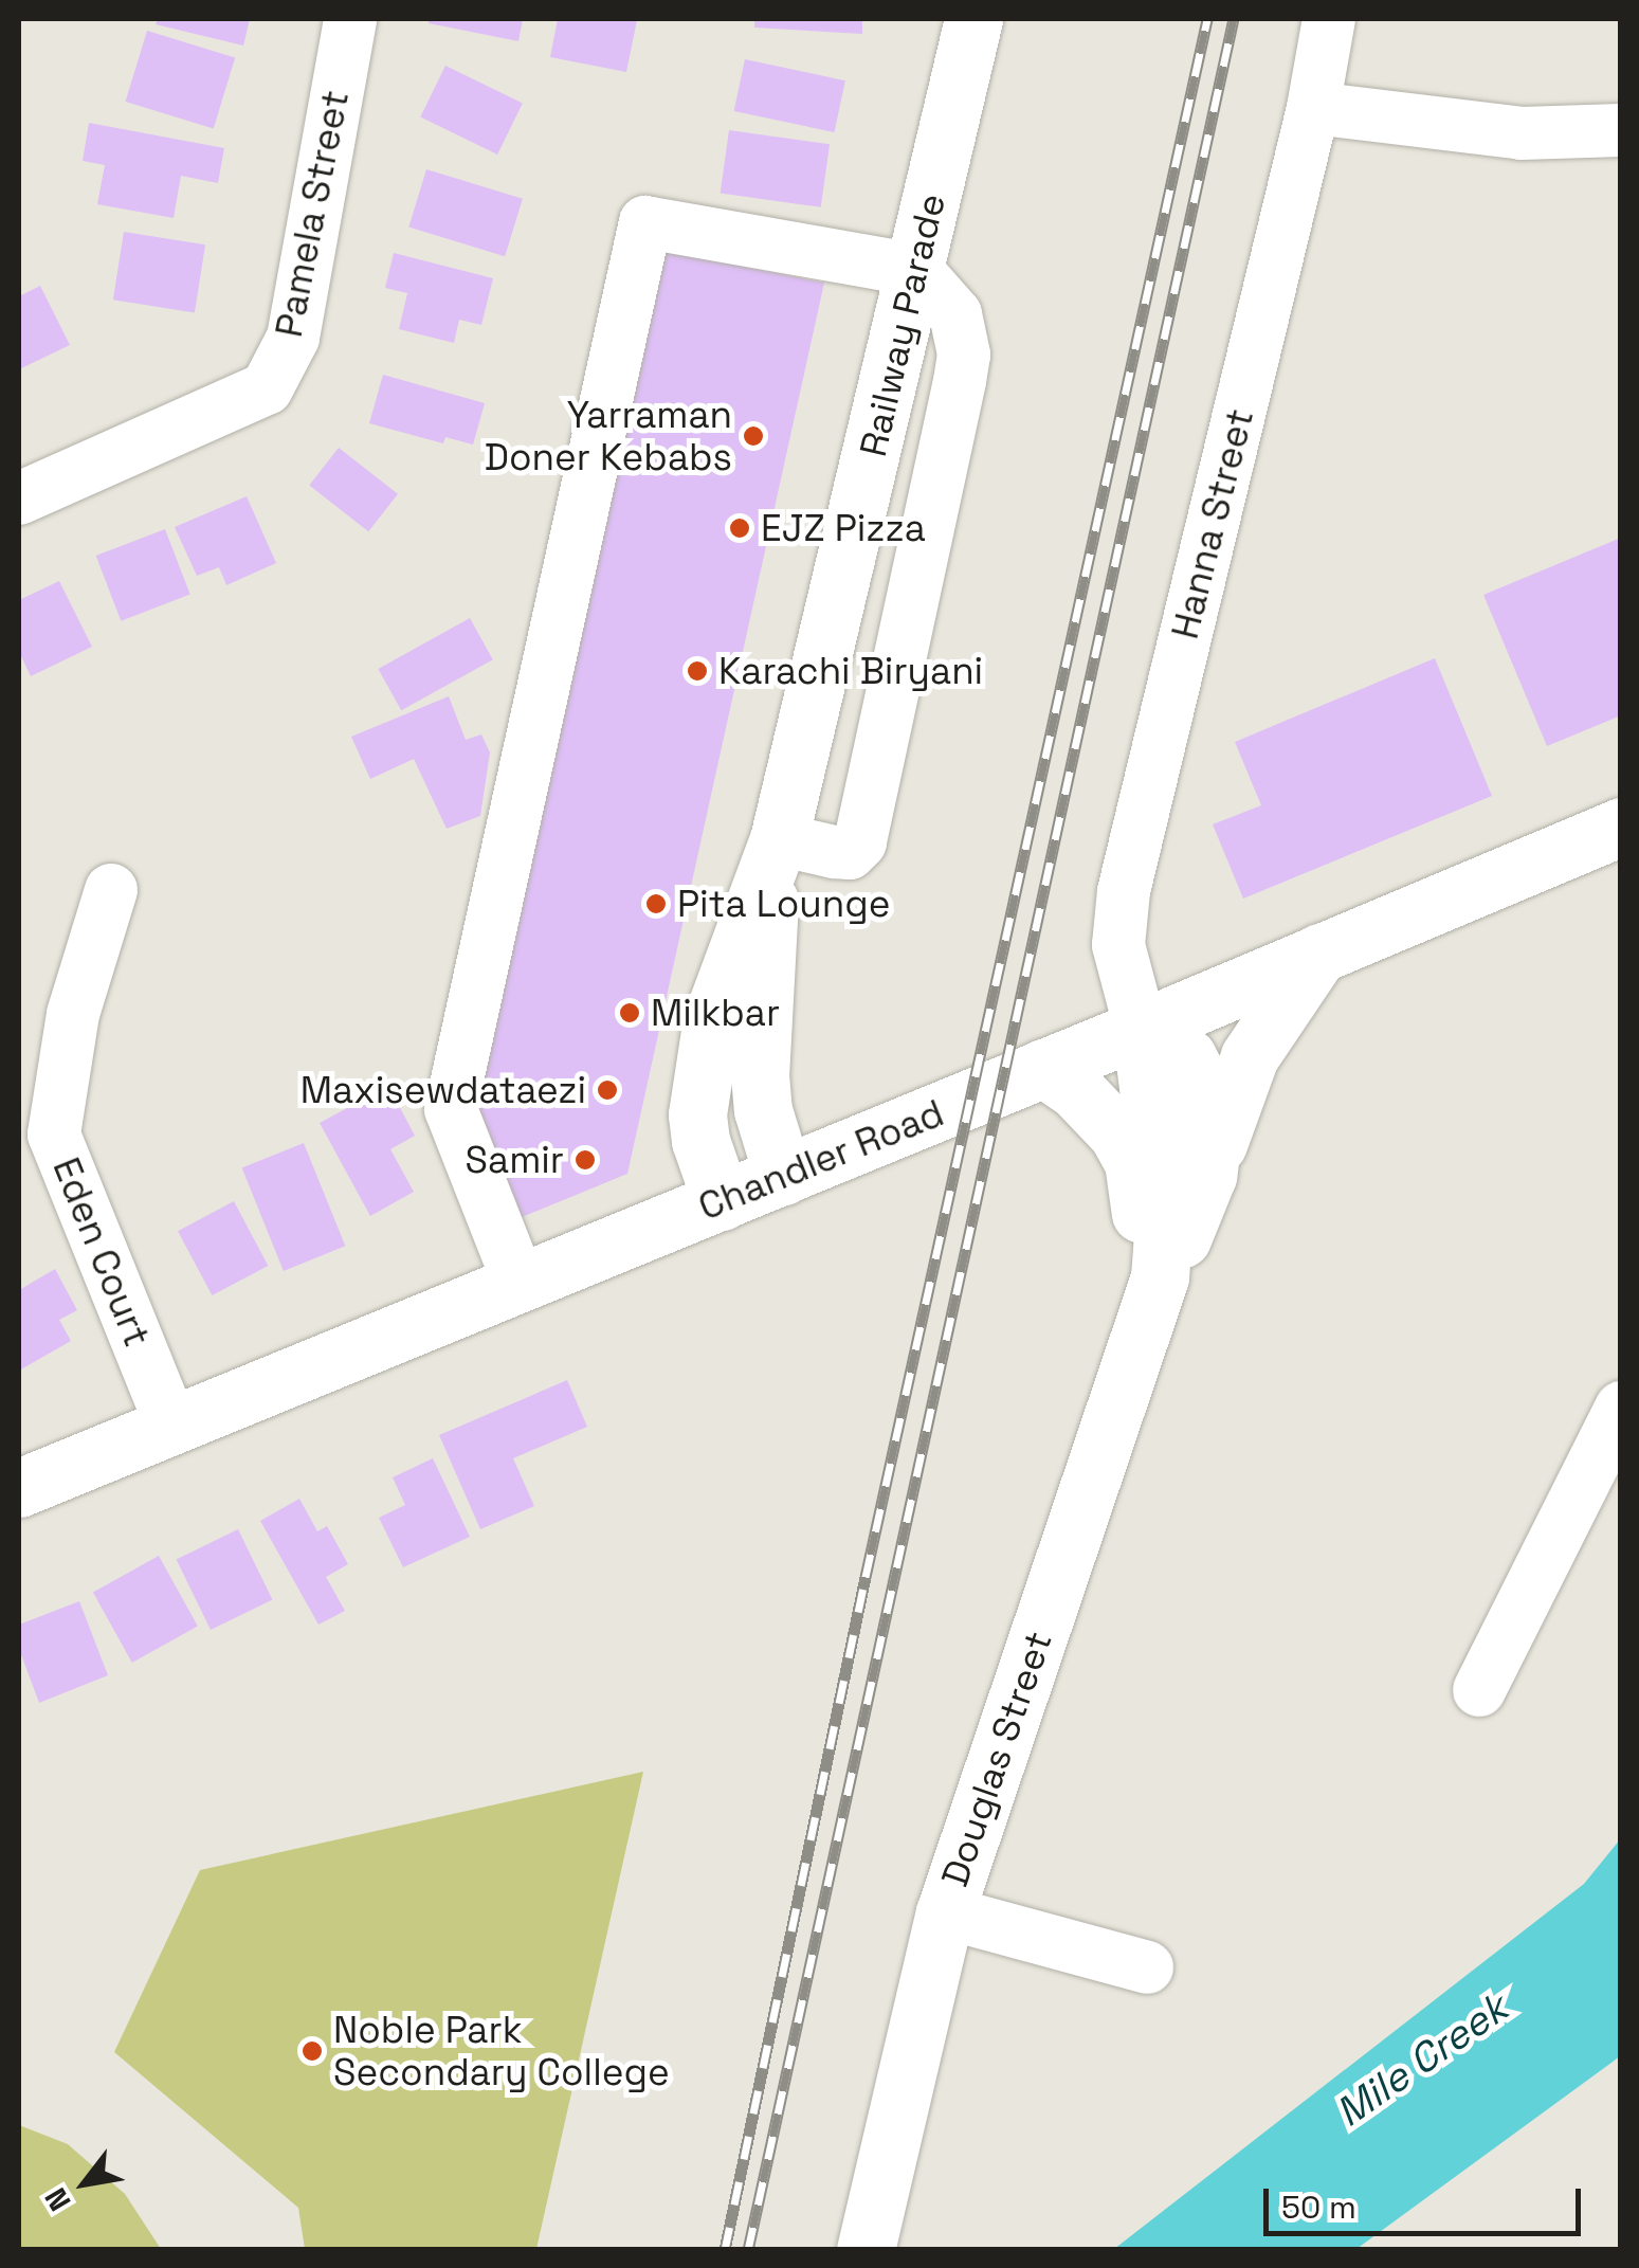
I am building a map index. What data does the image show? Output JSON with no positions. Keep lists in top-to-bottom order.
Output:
{
  "streets": {
    "main road": ["Railway Parade", "Chandler Road", "Douglas Street"],
    "street": ["Pamela Street", "Hanna Street", "Eden Court"]
  },
  "crossings": [
    ["Railway Parade", "Chandler Road"],
    ["Hanna Street", "Chandler Road"],
    ["Hanna Street", "Douglas Street"],
    ["Chandler Road", "Eden Court"],
    ["Chandler Road", "Douglas Street"]
  ],
  "water": ["Mile Creek"],
  "places": [
    "Yarraman Doner Kebabs",
    "EJZ Pizza",
    "Karachi Biryani",
    "Pita Lounge",
    "Milkbar",
    "Maxisewdataezi",
    "Samir",
    "Noble Park Secondary College"
  ],
  "scale_bar": "50 m",
  "north": "bottom left"
}
